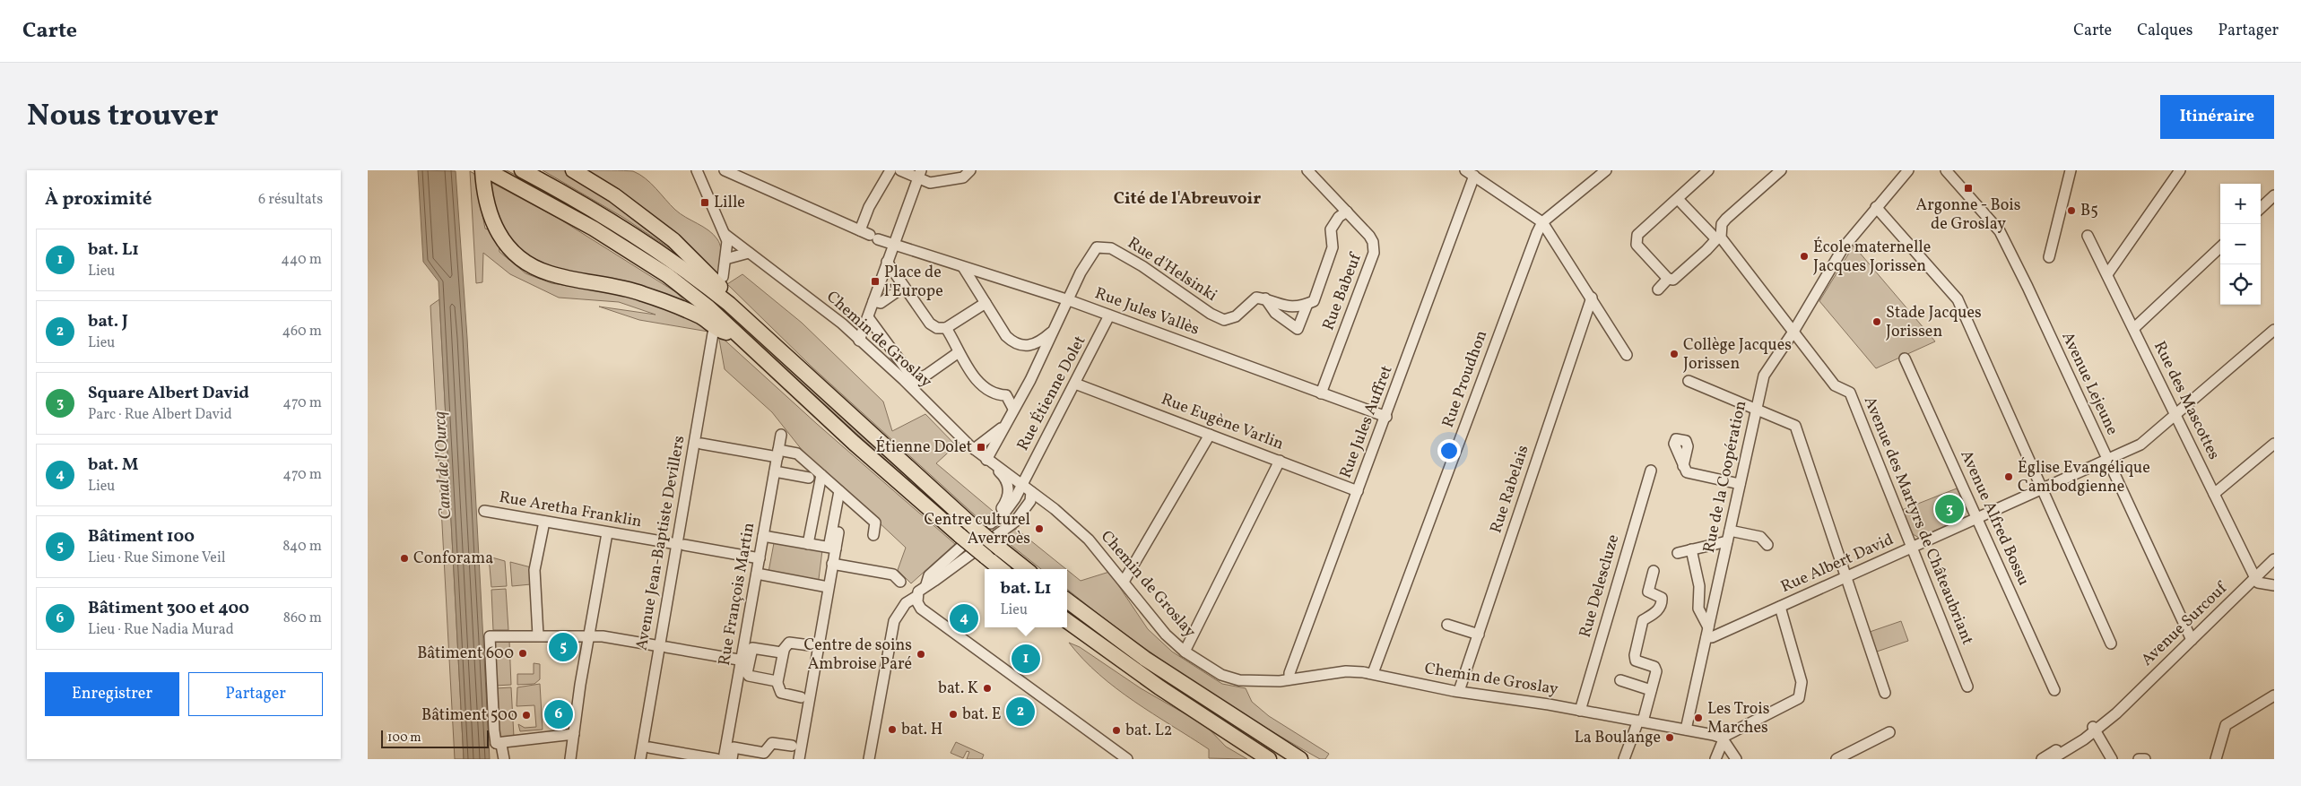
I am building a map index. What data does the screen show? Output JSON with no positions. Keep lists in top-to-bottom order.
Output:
{
  "streets": {
    "street": [
      "Rue d'Helsinki",
      "Rue Babeuf",
      "Rue Jules Vallès",
      "Chemin de Groslay",
      "Rue Proudhon",
      "Avenue Lejeune",
      "Rue Étienne Dolet",
      "Rue des Mascottes",
      "Rue Eugène Varlin",
      "Rue Jules Auffret",
      "Rue de la Coopération",
      "Rue Rabelais",
      "Rue Aretha Franklin",
      "Avenue Alfred Bossu",
      "Avenue des Martyrs de Châteaubriant",
      "Avenue Jean-Baptiste Devillers",
      "Rue Albert David",
      "Rue Delescluze",
      "Rue François Martin",
      "Avenue Surcouf"
    ]
  },
  "crossings": [
    ["Rue d'Helsinki", "Rue Jules Vallès"],
    ["Rue Babeuf", "Rue Jules Vallès"],
    ["Rue Jules Vallès", "Rue Étienne Dolet"],
    ["Rue Jules Vallès", "Rue Jules Auffret"],
    ["Chemin de Groslay", "Rue Proudhon"],
    ["Chemin de Groslay", "Rue Étienne Dolet"],
    ["Chemin de Groslay", "Rue Jules Auffret"],
    ["Chemin de Groslay", "Rue Rabelais"],
    ["Chemin de Groslay", "Rue Delescluze"],
    ["Avenue Lejeune", "Rue Albert David"],
    ["Avenue Lejeune", "Avenue Surcouf"],
    ["Rue Étienne Dolet", "Rue Eugène Varlin"],
    ["Rue des Mascottes", "Rue Albert David"],
    ["Rue des Mascottes", "Avenue Surcouf"],
    ["Rue Eugène Varlin", "Rue Jules Auffret"],
    ["Rue de la Coopération", "Avenue des Martyrs de Châteaubriant"],
    ["Rue de la Coopération", "Rue Albert David"],
    ["Rue Aretha Franklin", "Avenue Jean-Baptiste Devillers"],
    ["Rue Aretha Franklin", "Rue François Martin"],
    ["Avenue Alfred Bossu", "Rue Albert David"],
    ["Avenue des Martyrs de Châteaubriant", "Rue Albert David"]
  ],
  "districts": ["Cité de l'Abreuvoir"],
  "water": ["Canal de l'Ourcq"],
  "places": {
    "transit": [
      "Argonne - Bois de Groslay",
      "Lille",
      "Place de l'Europe",
      "Étienne Dolet"
    ],
    "other": [
      "B5",
      "École maternelle Jacques Jorissen",
      "Stade Jacques Jorissen",
      "Collège Jacques Jorissen",
      "Église Evangélique Cambodgienne",
      "Centre culturel Averroès",
      "Conforama",
      "Bâtiment 600",
      "Centre de soins Ambroise Paré",
      "bat. K",
      "bat. E",
      "Bâtiment 500",
      "Les Trois Marches",
      "bat. H",
      "bat. L2",
      "La Boulange"
    ]
  },
  "scale_bar": "100 m",
  "page": {
    "header": "Carte",
    "nav": ["Carte", "Calques", "Partager"],
    "title": "Nous trouver",
    "buttons": [
      "Itinéraire",
      ["Enregistrer", "Partager"]
    ],
    "heading": ["À proximité", "6 résultats"],
    "map_buttons": ["+", "−"],
    "list": [
      {
        "mark": "1",
        "name": "bat. L1",
        "note": "Lieu",
        "value": "440 m"
      },
      {
        "mark": "2",
        "name": "bat. J",
        "note": "Lieu",
        "value": "460 m"
      },
      {
        "mark": "3",
        "name": "Square Albert David",
        "note": "Parc · Rue Albert David",
        "value": "470 m"
      },
      {
        "mark": "4",
        "name": "bat. M",
        "note": "Lieu",
        "value": "470 m"
      },
      {
        "mark": "5",
        "name": "Bâtiment 100",
        "note": "Lieu · Rue Simone Veil",
        "value": "840 m"
      },
      {
        "mark": "6",
        "name": "Bâtiment 300 et 400",
        "note": "Lieu · Rue Nadia Murad",
        "value": "860 m"
      }
    ],
    "pins": [
      "3",
      "4",
      "5",
      "1",
      "2",
      "6"
    ],
    "popup": ["bat. L1", "Lieu"],
    "scale": "100 m"
  }
}
